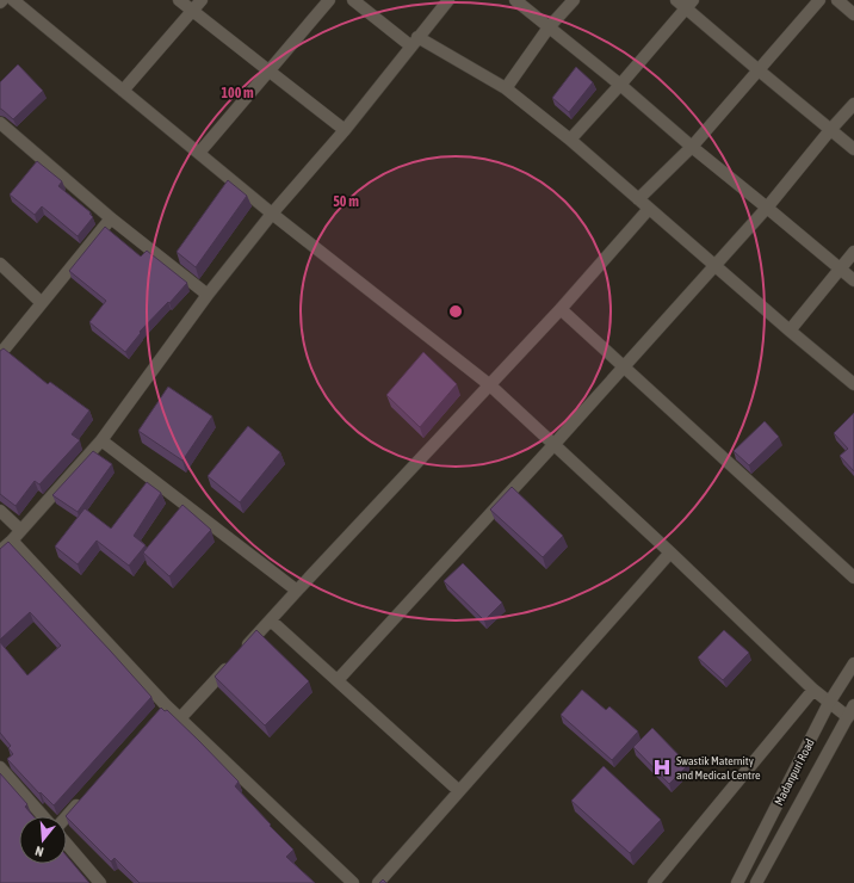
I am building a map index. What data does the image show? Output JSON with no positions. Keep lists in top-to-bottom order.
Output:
{
  "streets": {
    "street": ["Madanpuri Road"]
  },
  "places": {
    "hospital": ["Swastik Maternity and Medical Centre"]
  },
  "north": "bottom",
  "rings": ["100 m", "50 m"]
}
